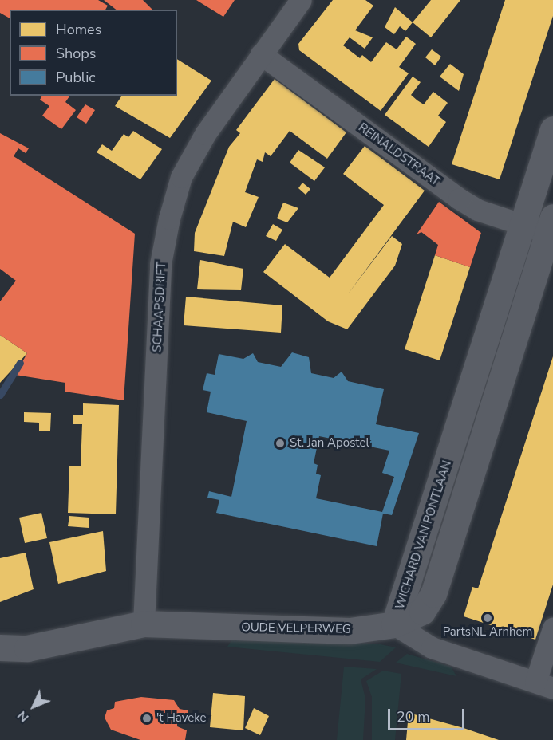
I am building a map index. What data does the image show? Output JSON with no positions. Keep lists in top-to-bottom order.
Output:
{
  "streets": {
    "street": [
      "REINALDSTRAAT",
      "SCHAAPSDRIFT",
      "WICHARD VAN PONTLAAN",
      "OUDE VELPERWEG"
    ]
  },
  "crossings": [
    ["REINALDSTRAAT", "SCHAAPSDRIFT"],
    ["REINALDSTRAAT", "WICHARD VAN PONTLAAN"],
    ["SCHAAPSDRIFT", "OUDE VELPERWEG"],
    ["WICHARD VAN PONTLAAN", "OUDE VELPERWEG"]
  ],
  "places": ["St. Jan Apostel", "PartsNL Arnhem", "'t Haveke"],
  "legend": ["Homes", "Shops", "Public"],
  "scale_bar": "20 m",
  "north": "bottom left"
}
